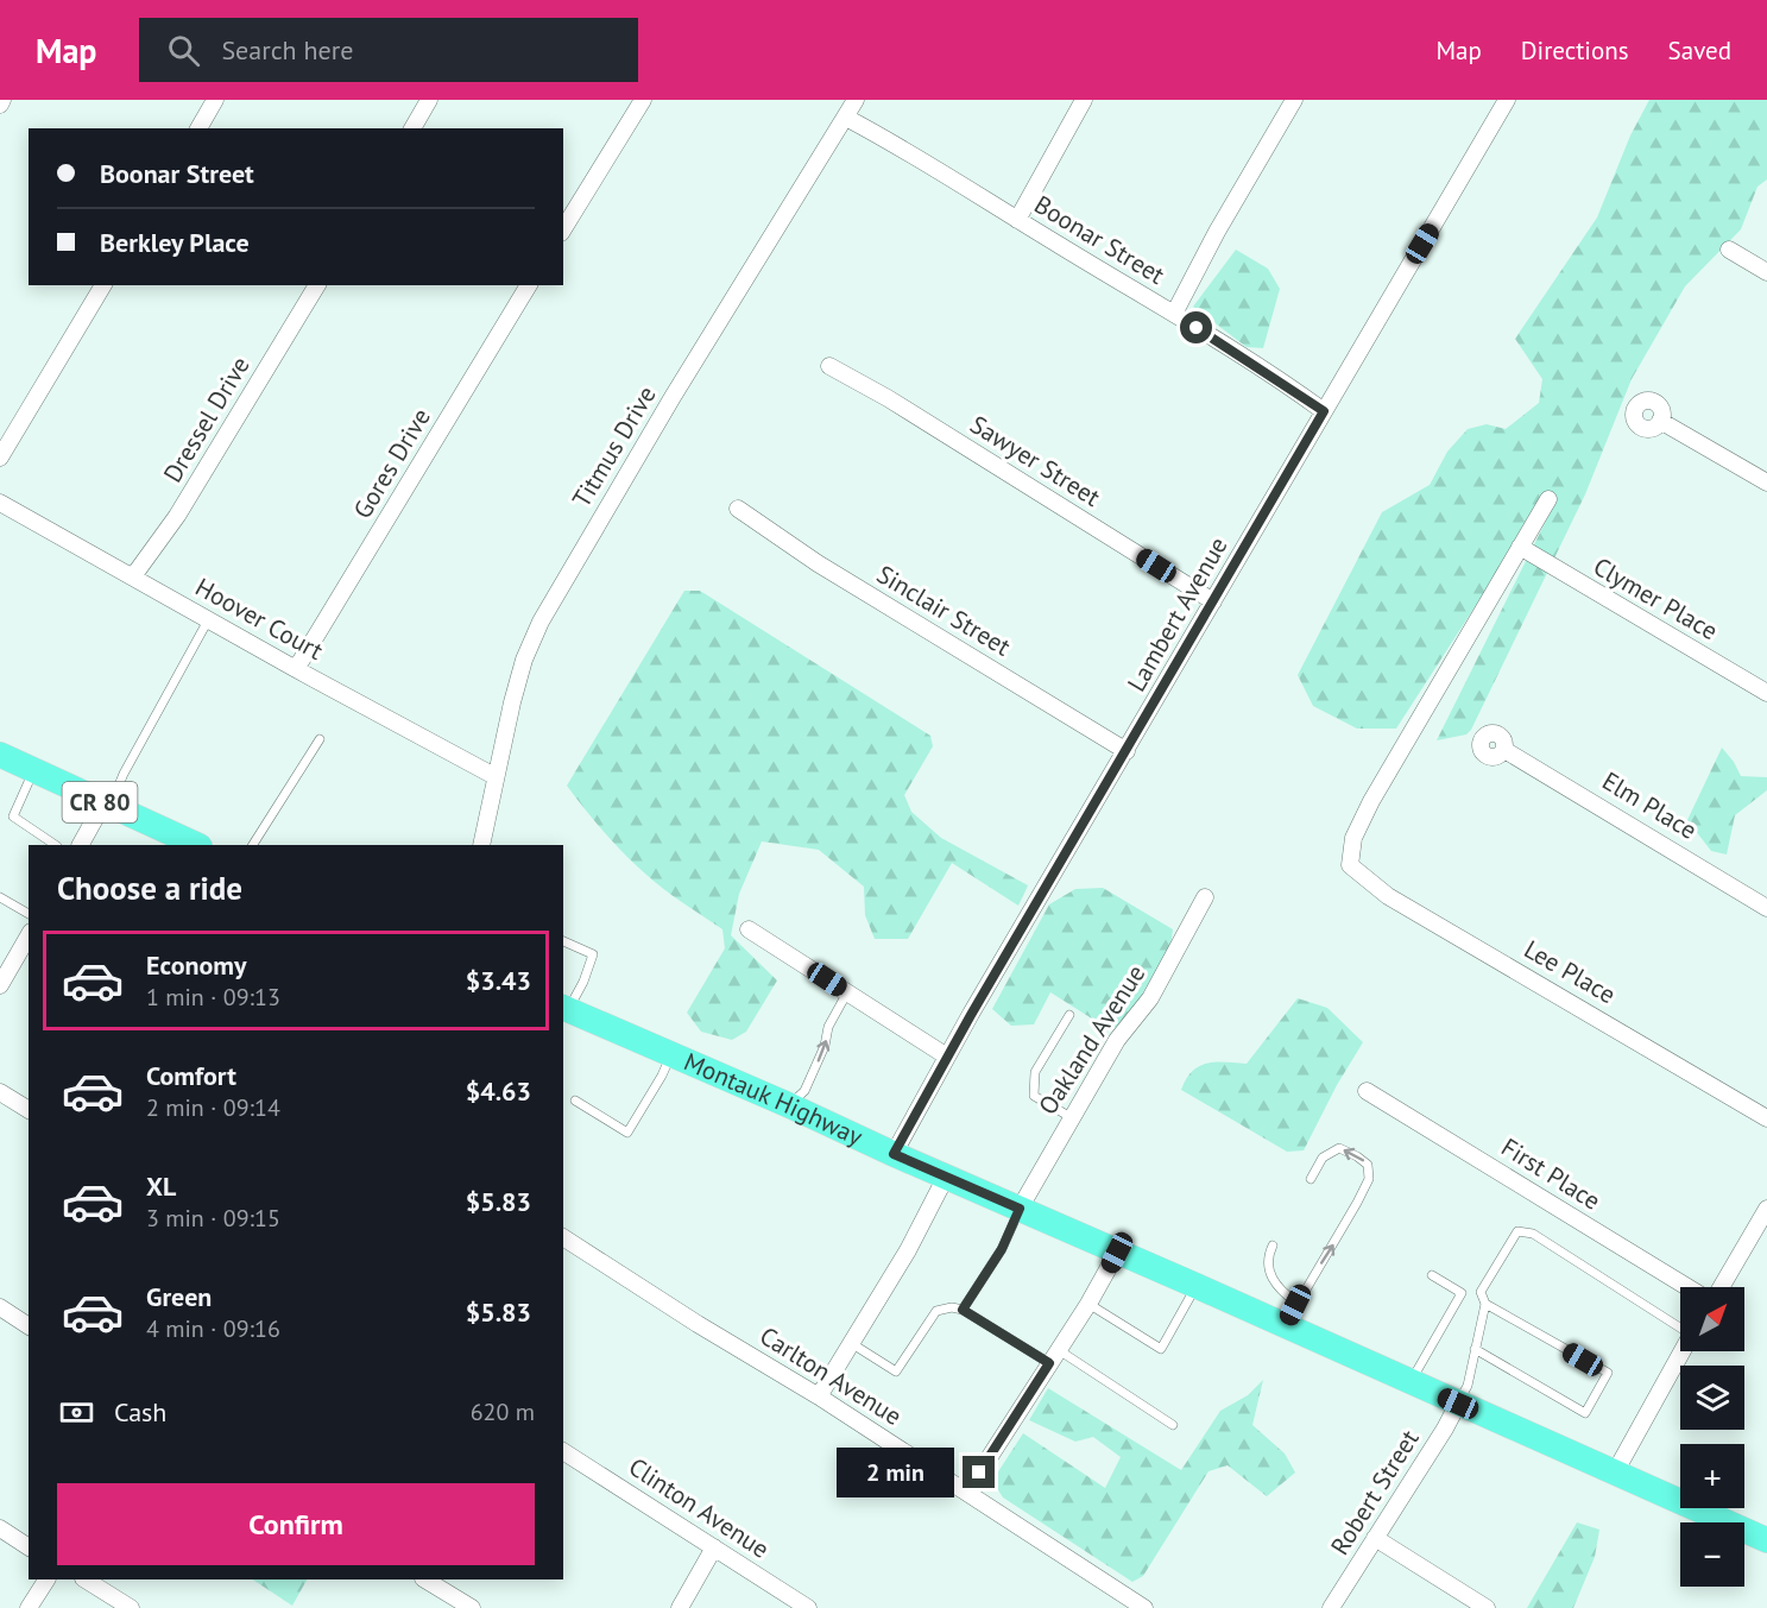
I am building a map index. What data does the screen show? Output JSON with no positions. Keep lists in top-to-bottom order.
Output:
{
  "streets": {
    "main road": ["CR 80", "Montauk Highway"],
    "street": [
      "Boonar Street",
      "Dressel Drive",
      "Titmus Drive",
      "Sawyer Street",
      "Gores Drive",
      "Clymer Place",
      "Sinclair Street",
      "Lambert Avenue",
      "Hoover Court",
      "Elm Place",
      "Lee Place",
      "Oakland Avenue",
      "First Place",
      "Carlton Avenue",
      "Robert Street",
      "Clinton Avenue"
    ]
  },
  "crossings": [
    ["Boonar Street", "Titmus Drive"],
    ["Boonar Street", "Lambert Avenue"],
    ["Dressel Drive", "Hoover Court"],
    ["Titmus Drive", "Hoover Court"],
    ["Sawyer Street", "Lambert Avenue"],
    ["Gores Drive", "Hoover Court"],
    ["Clymer Place", "Lee Place"],
    ["Sinclair Street", "Lambert Avenue"],
    ["Lambert Avenue", "Montauk Highway"],
    ["Oakland Avenue", "Montauk Highway"],
    ["Montauk Highway", "Robert Street"]
  ],
  "north": "top right",
  "page": {
    "header": "Map",
    "search": "Search here",
    "nav": ["Map", "Directions", "Saved"],
    "banner": ["Boonar Street", "Berkley Place"],
    "heading": "Choose a ride",
    "list": [
      {
        "name": "Economy",
        "note": "1 min · 09:13",
        "value": "$3.43"
      },
      {
        "name": "Comfort",
        "note": "2 min · 09:14",
        "value": "$4.63"
      },
      {
        "name": "XL",
        "note": "3 min · 09:15",
        "value": "$5.83"
      },
      {
        "name": "Green",
        "note": "4 min · 09:16",
        "value": "$5.83"
      }
    ],
    "map_buttons": ["+", "−"],
    "pay": ["Cash", "620 m"],
    "bubble": "2 min",
    "buttons": "Confirm"
  }
}
